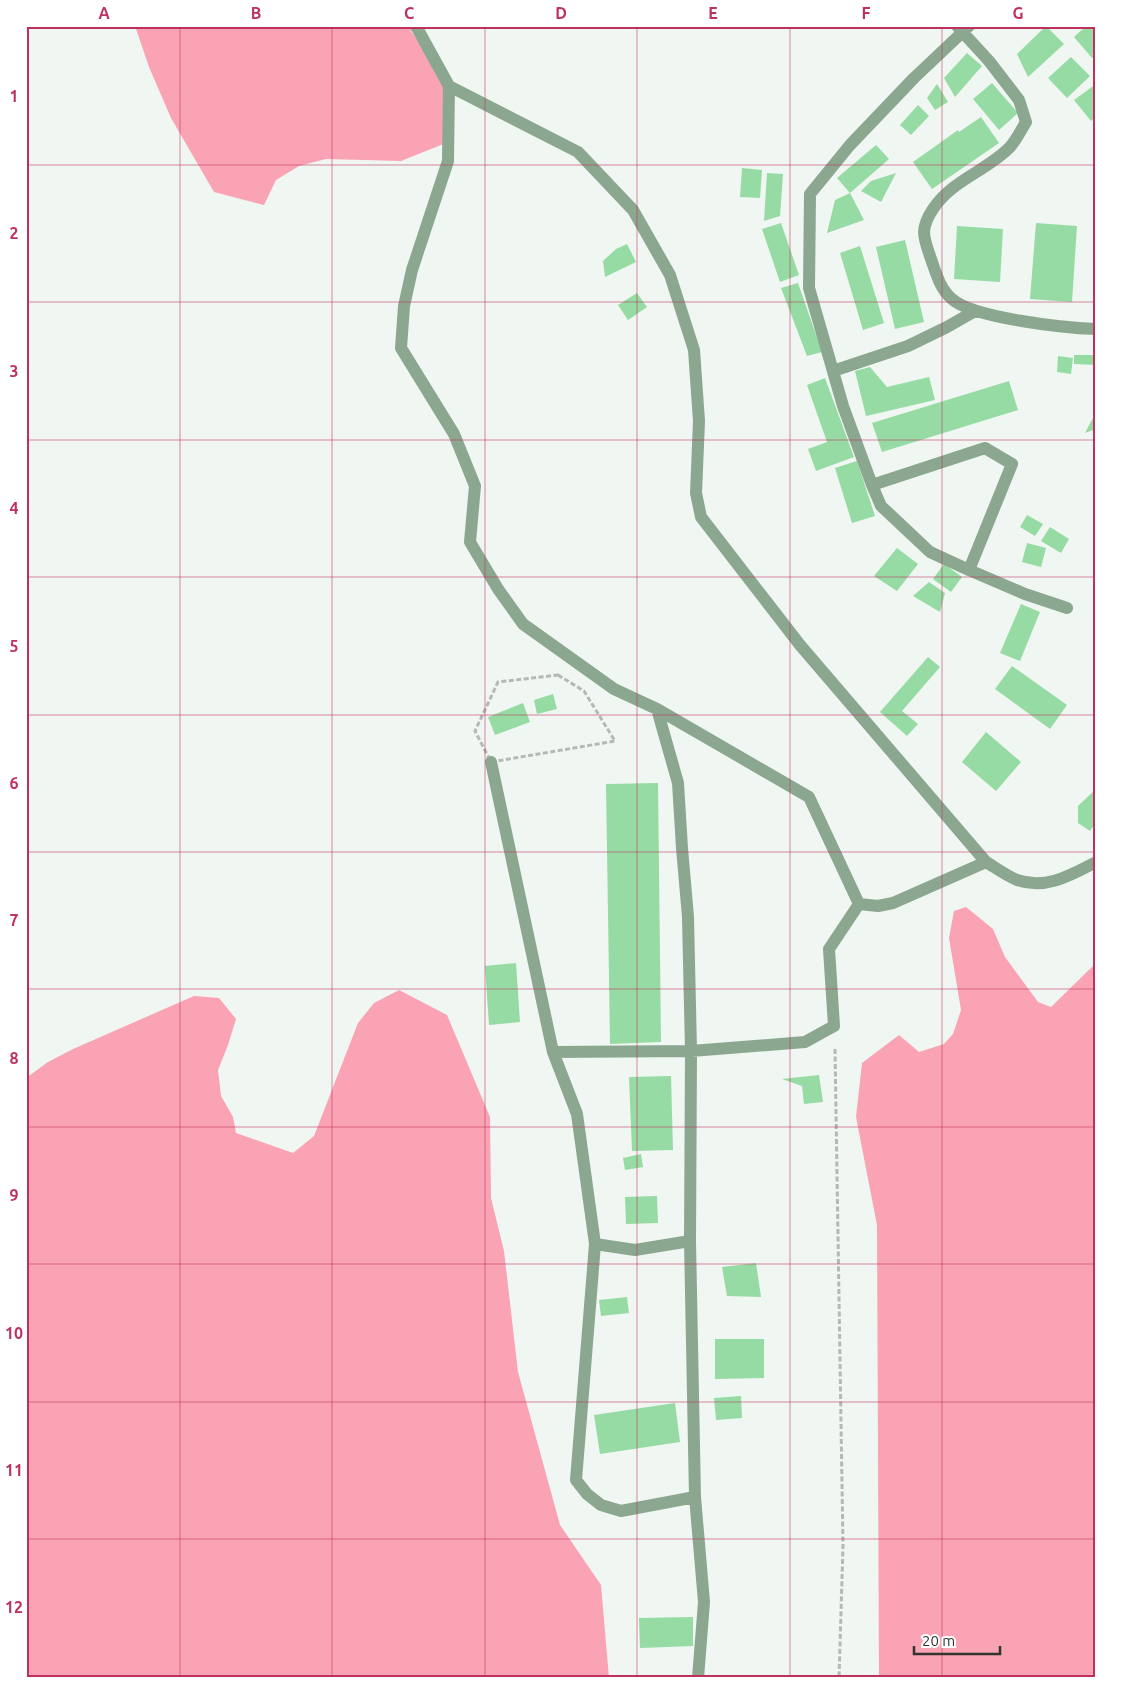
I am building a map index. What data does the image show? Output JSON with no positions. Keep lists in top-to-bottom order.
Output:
{
  "scale_bar": "20 m",
  "grid": {
    "columns": [
      "A",
      "B",
      "C",
      "D",
      "E",
      "F",
      "G"
    ],
    "rows": [
      "1",
      "2",
      "3",
      "4",
      "5",
      "6",
      "7",
      "8",
      "9",
      "10",
      "11",
      "12"
    ]
  }
}
